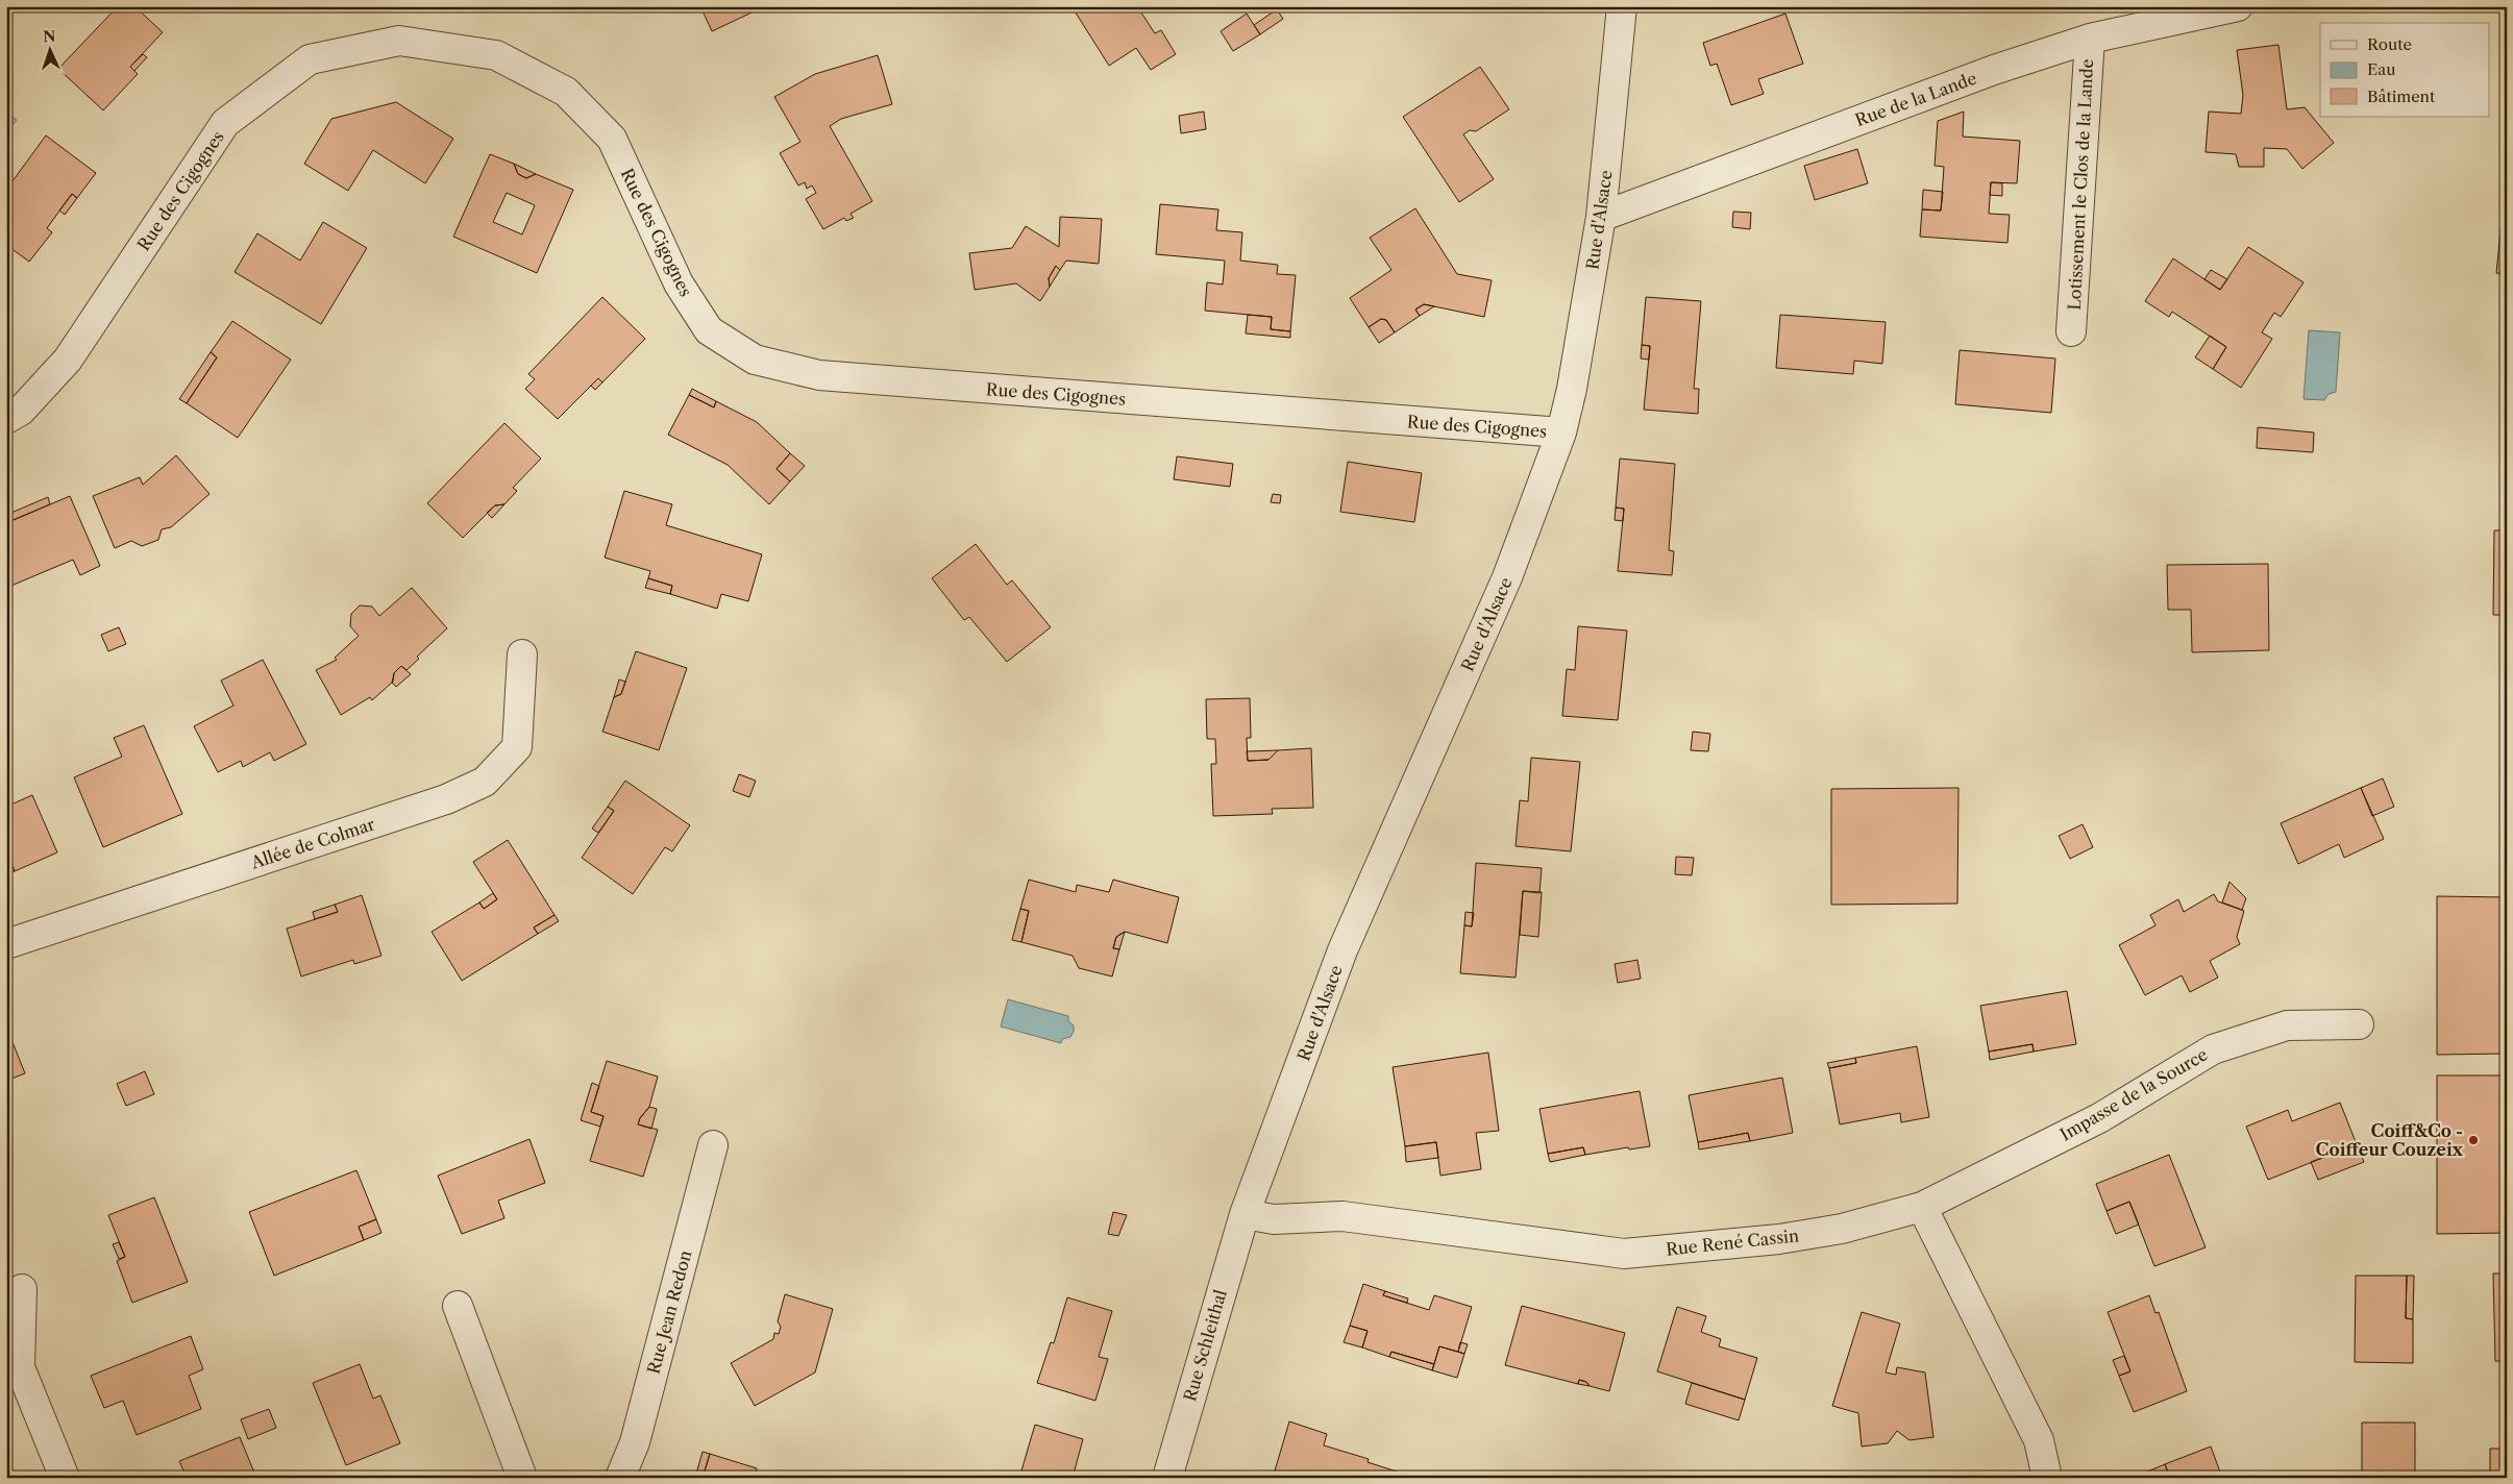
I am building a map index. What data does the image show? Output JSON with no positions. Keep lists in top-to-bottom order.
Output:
{
  "streets": {
    "street": [
      "Rue de la Lande",
      "Lotissement le Clos de la Lande",
      "Rue des Cigognes",
      "Rue d'Alsace",
      "Allée de Colmar",
      "Impasse de la Source",
      "Rue René Cassin",
      "Rue Jean Redon",
      "Rue Schleithal"
    ]
  },
  "crossings": [
    ["Rue de la Lande", "Lotissement le Clos de la Lande"],
    ["Rue de la Lande", "Rue d'Alsace"],
    ["Rue des Cigognes", "Rue d'Alsace"],
    ["Rue d'Alsace", "Rue René Cassin"],
    ["Rue d'Alsace", "Rue Schleithal"],
    ["Impasse de la Source", "Rue René Cassin"],
    ["Rue René Cassin", "Rue Schleithal"]
  ],
  "places": ["Coiff&Co - Coiffeur Couzeix"],
  "legend": ["Route", "Eau", "Bâtiment"],
  "north": "top"
}
